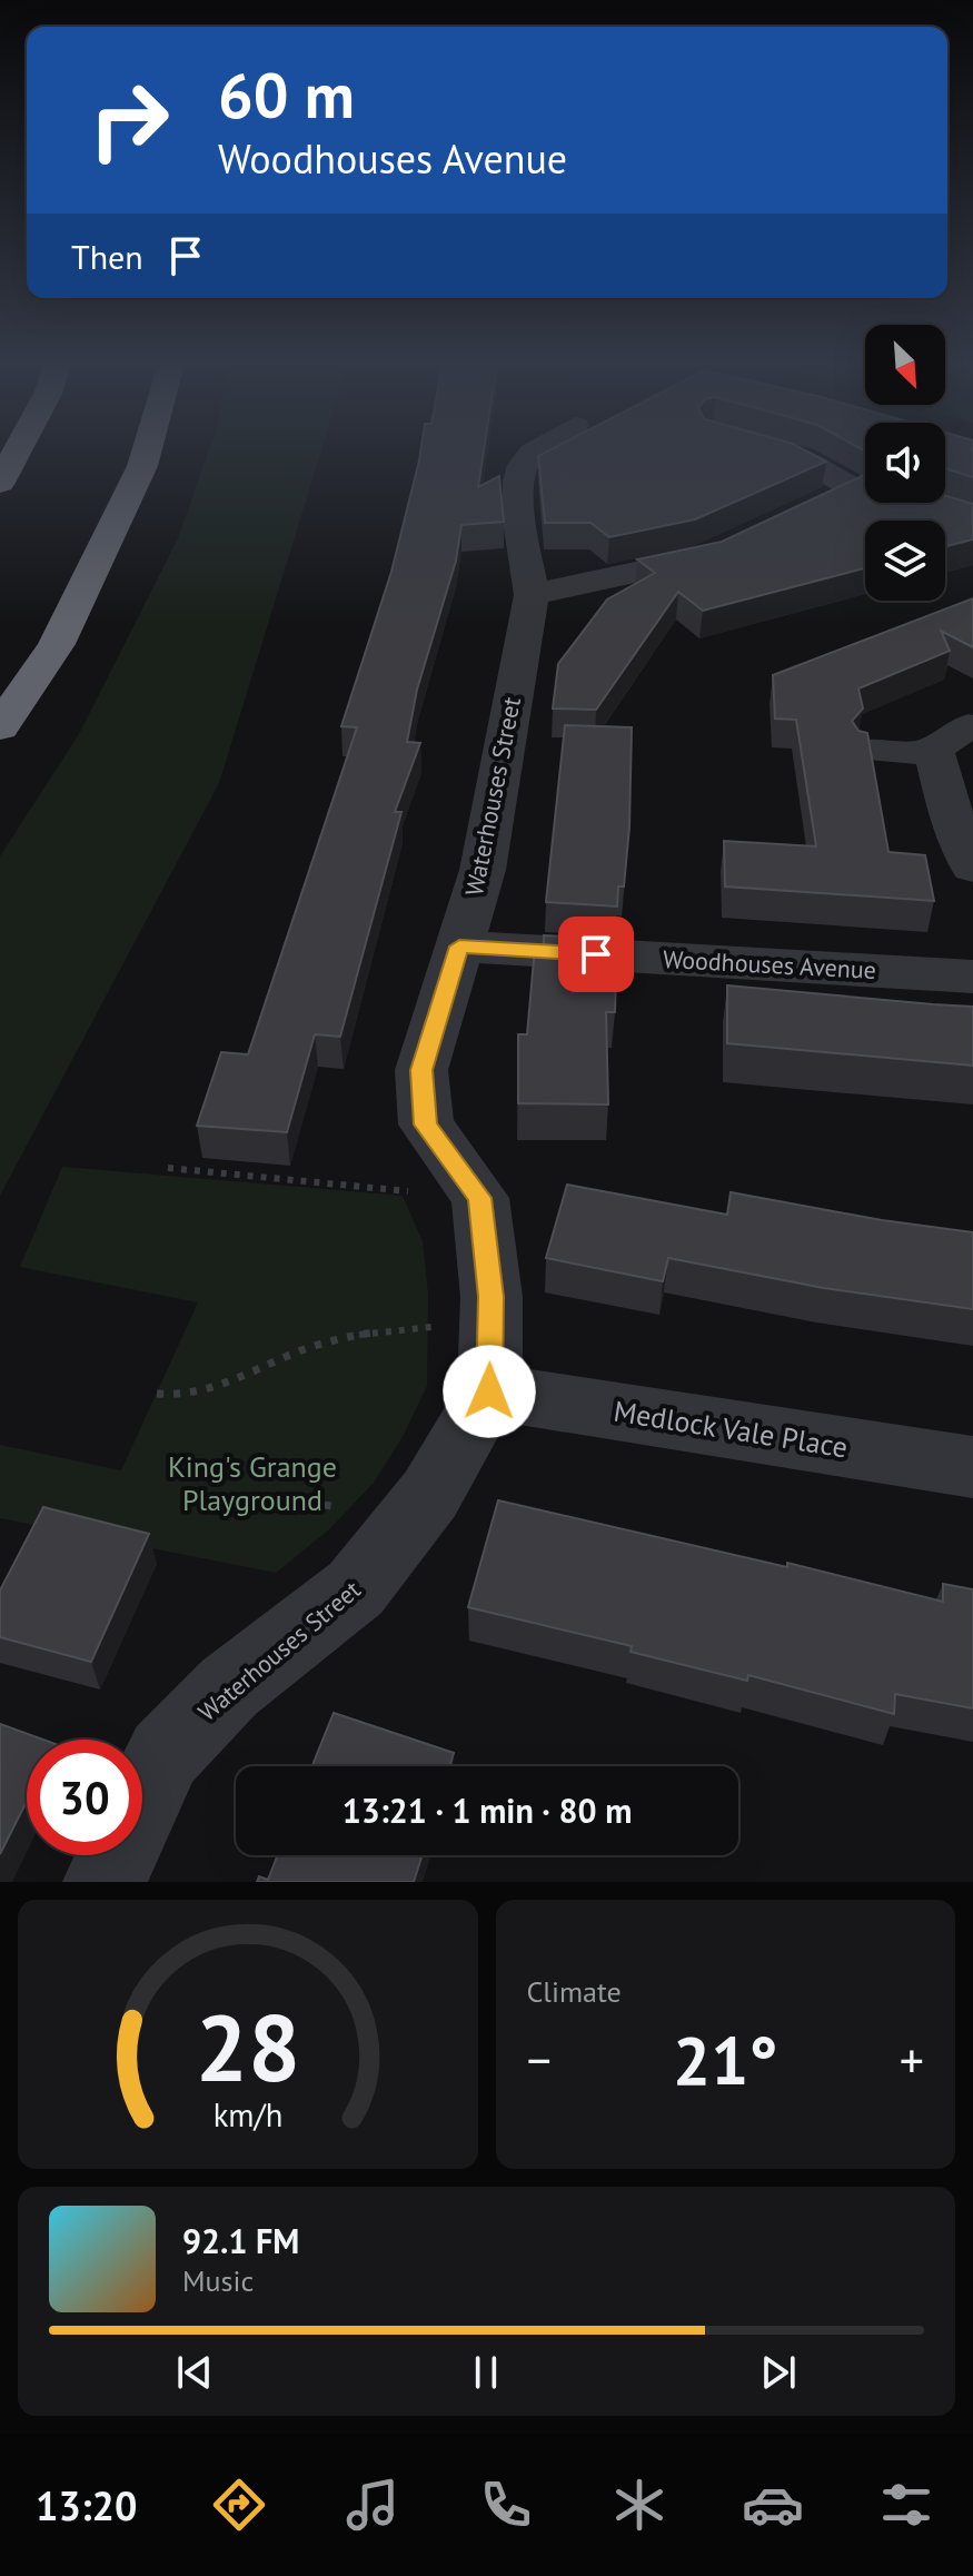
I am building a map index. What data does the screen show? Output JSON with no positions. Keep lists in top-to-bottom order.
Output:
{
  "streets": {
    "street": ["Waterhouses Street", "Woodhouses Avenue", "Medlock Vale Place"]
  },
  "crossings": [
    ["Waterhouses Street", "Woodhouses Avenue"],
    ["Waterhouses Street", "Medlock Vale Place"]
  ],
  "parks": ["King's Grange Playground"],
  "north": "bottom right",
  "page": {
    "turn": ["60 m", "Woodhouses Avenue"],
    "then": "Then",
    "limit": "30",
    "trip": "13:21 · 1 min · 80 m",
    "tile": "Climate",
    "heat": ["−", "21°", "+"],
    "song": ["92.1 FM", "Music"],
    "tabs": "13:20",
    "gauge": ["28", "km/h"]
  }
}
